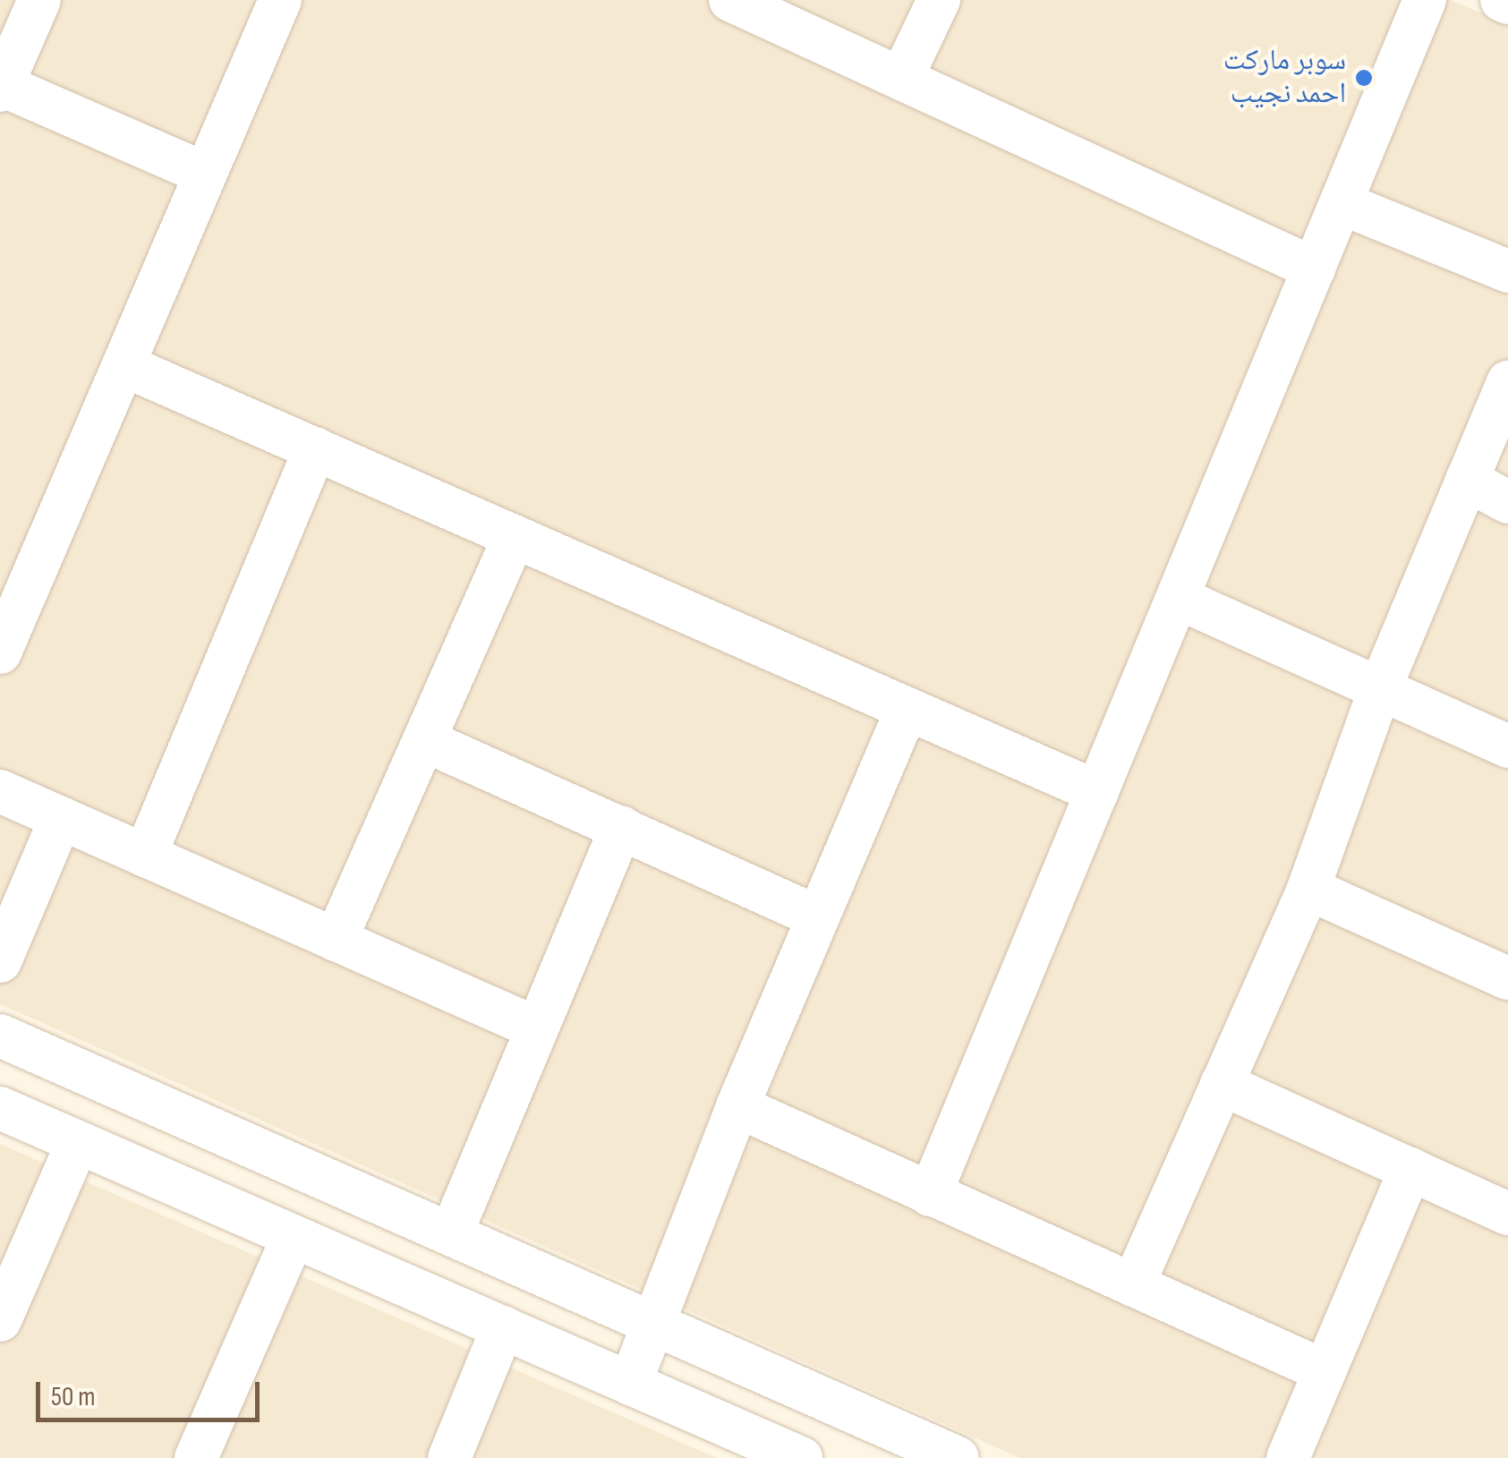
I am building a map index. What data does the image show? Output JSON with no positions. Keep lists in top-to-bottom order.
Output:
{
  "places": ["سوبر ماركت احمد نجيب"],
  "scale_bar": "50 m"
}
